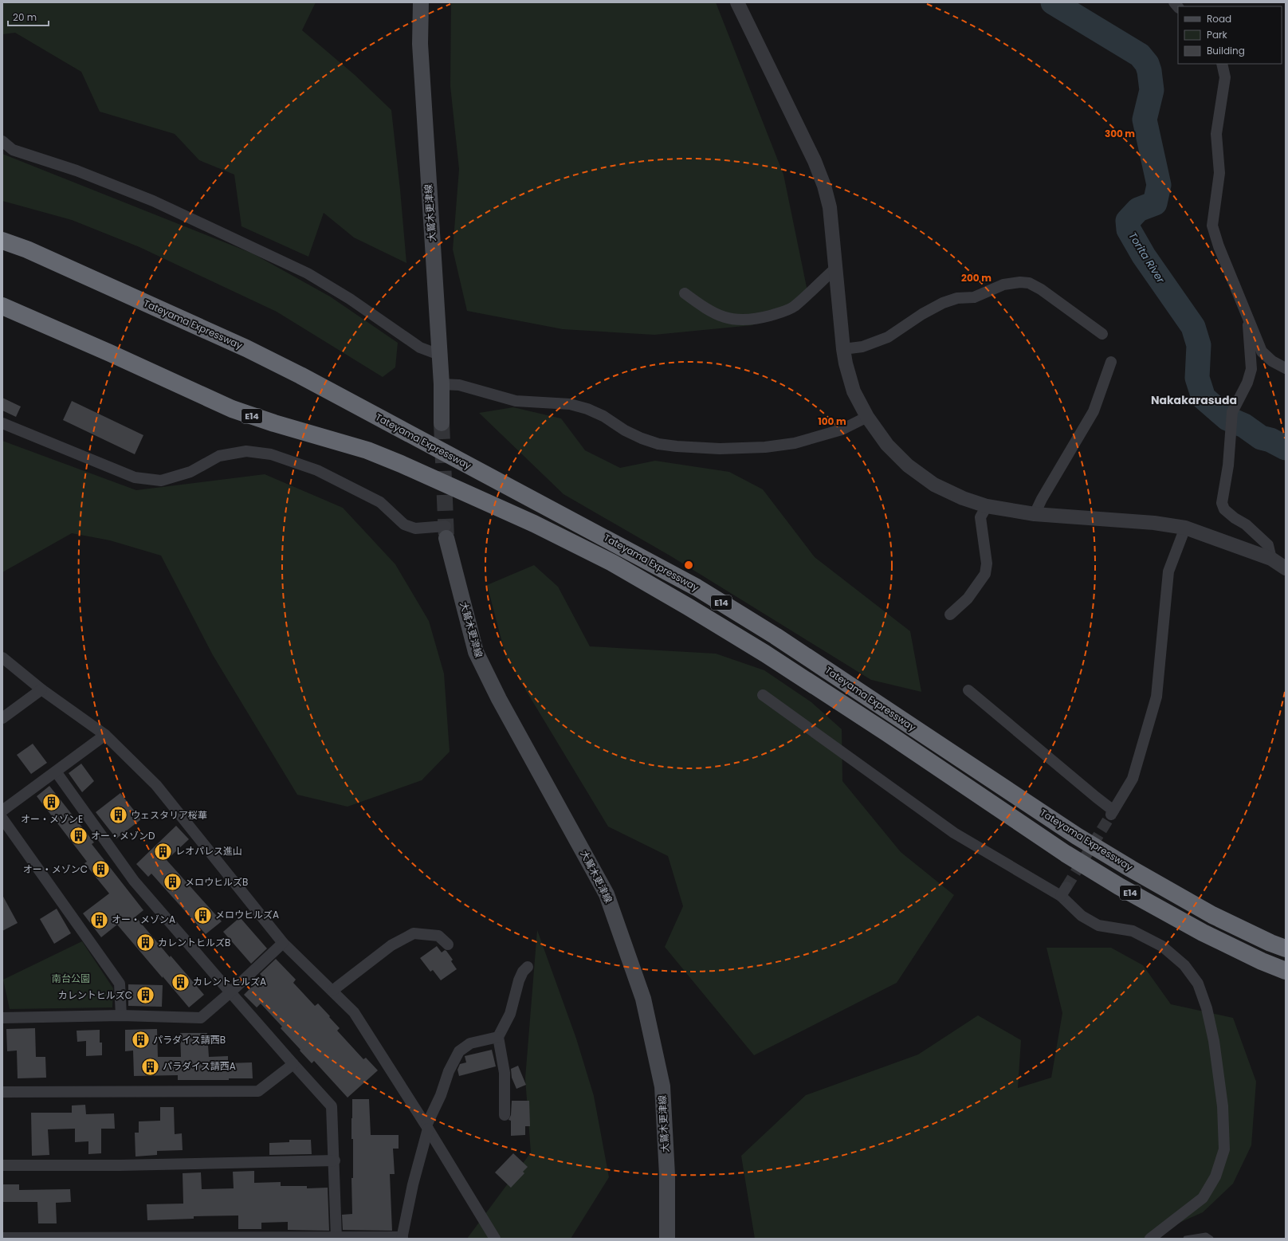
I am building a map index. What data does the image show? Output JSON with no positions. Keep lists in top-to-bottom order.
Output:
{
  "streets": {
    "highway": ["Tateyama Expressway", "E14"],
    "main road": ["大鷲木更津線"]
  },
  "districts": ["Nakakarasuda"],
  "water": ["Torita River"],
  "parks": ["南台公園"],
  "places": {
    "building": [
      "オー・メゾンE",
      "ウェスタリア桜華",
      "オー・メゾンD",
      "レオパレス進山",
      "オー・メゾンC",
      "メロウヒルズB",
      "メロウヒルズA",
      "オー・メゾンA",
      "カレントヒルズB",
      "カレントヒルズA",
      "カレントヒルズC",
      "パラダイス請西B",
      "パラダイス請西A"
    ]
  },
  "legend": ["Road", "Park", "Building"],
  "scale_bar": "20 m",
  "rings": ["300 m", "200 m", "100 m"]
}
